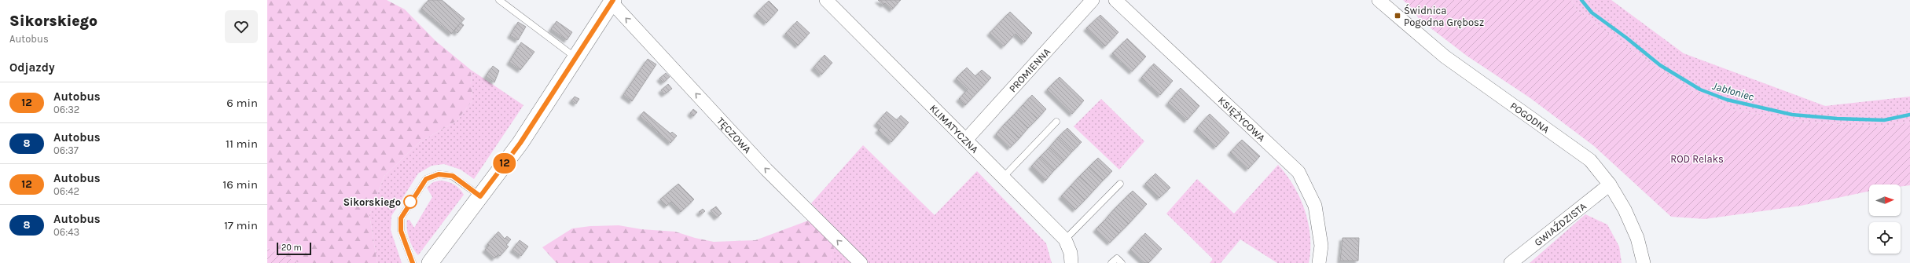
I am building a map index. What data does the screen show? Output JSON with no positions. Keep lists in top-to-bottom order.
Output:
{
  "streets": {
    "street": [
      "PROMIENNA",
      "KSIĘŻYCOWA",
      "POGODNA",
      "KLIMATYCZNA",
      "TĘCZOWA",
      "GWIAŹDZISTA"
    ]
  },
  "crossings": [
    ["PROMIENNA", "KLIMATYCZNA"],
    ["POGODNA", "GWIAŹDZISTA"]
  ],
  "one_way": ["TĘCZOWA"],
  "water": ["Jabłoniec"],
  "parks": ["ROD Relaks"],
  "places": {
    "transit": ["Świdnica Pogodna Grębosz"],
    "other": ["Sikorskiego"]
  },
  "lines": ["bus line 12"],
  "scale_bar": "20 m",
  "north": "right",
  "page": {
    "heading": [
      ["Sikorskiego", "Autobus"],
      "Odjazdy"
    ],
    "on_map": "12",
    "list": [
      {
        "mark": "12",
        "name": "Autobus",
        "note": "06:32",
        "value": "6 min"
      },
      {
        "mark": "8",
        "name": "Autobus",
        "note": "06:37",
        "value": "11 min"
      },
      {
        "mark": "12",
        "name": "Autobus",
        "note": "06:42",
        "value": "16 min"
      },
      {
        "mark": "8",
        "name": "Autobus",
        "note": "06:43",
        "value": "17 min"
      }
    ],
    "scale": "20 m"
  }
}
